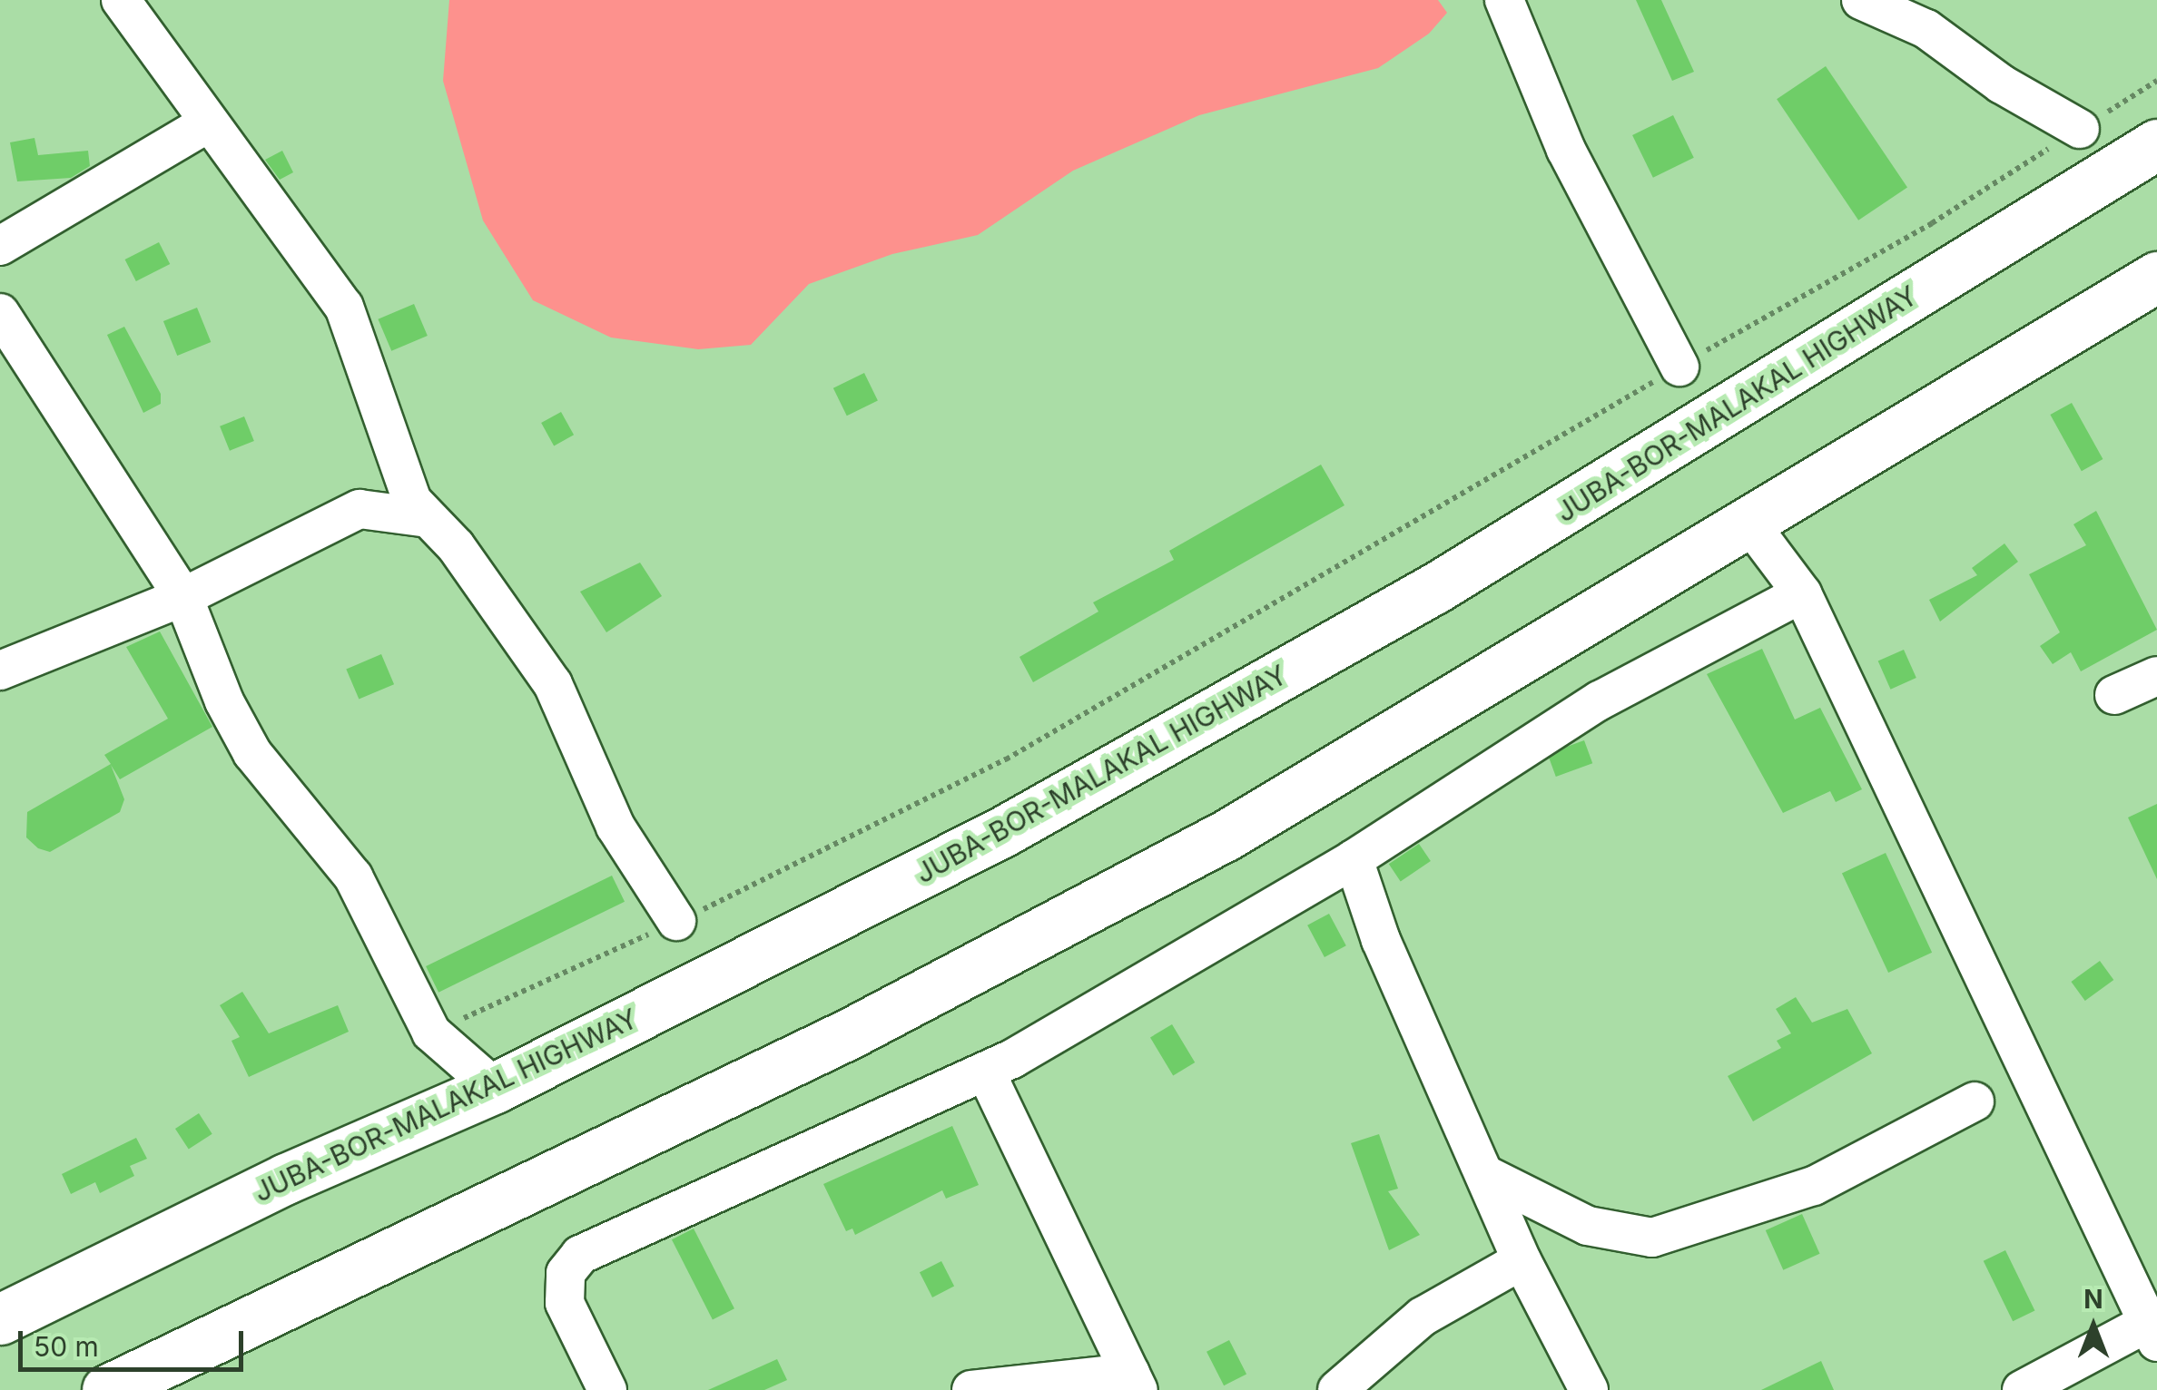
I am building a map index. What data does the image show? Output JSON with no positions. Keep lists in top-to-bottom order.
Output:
{
  "streets": {
    "highway": ["JUBA-BOR-MALAKAL HIGHWAY"]
  },
  "scale_bar": "50 m",
  "north": "top"
}
